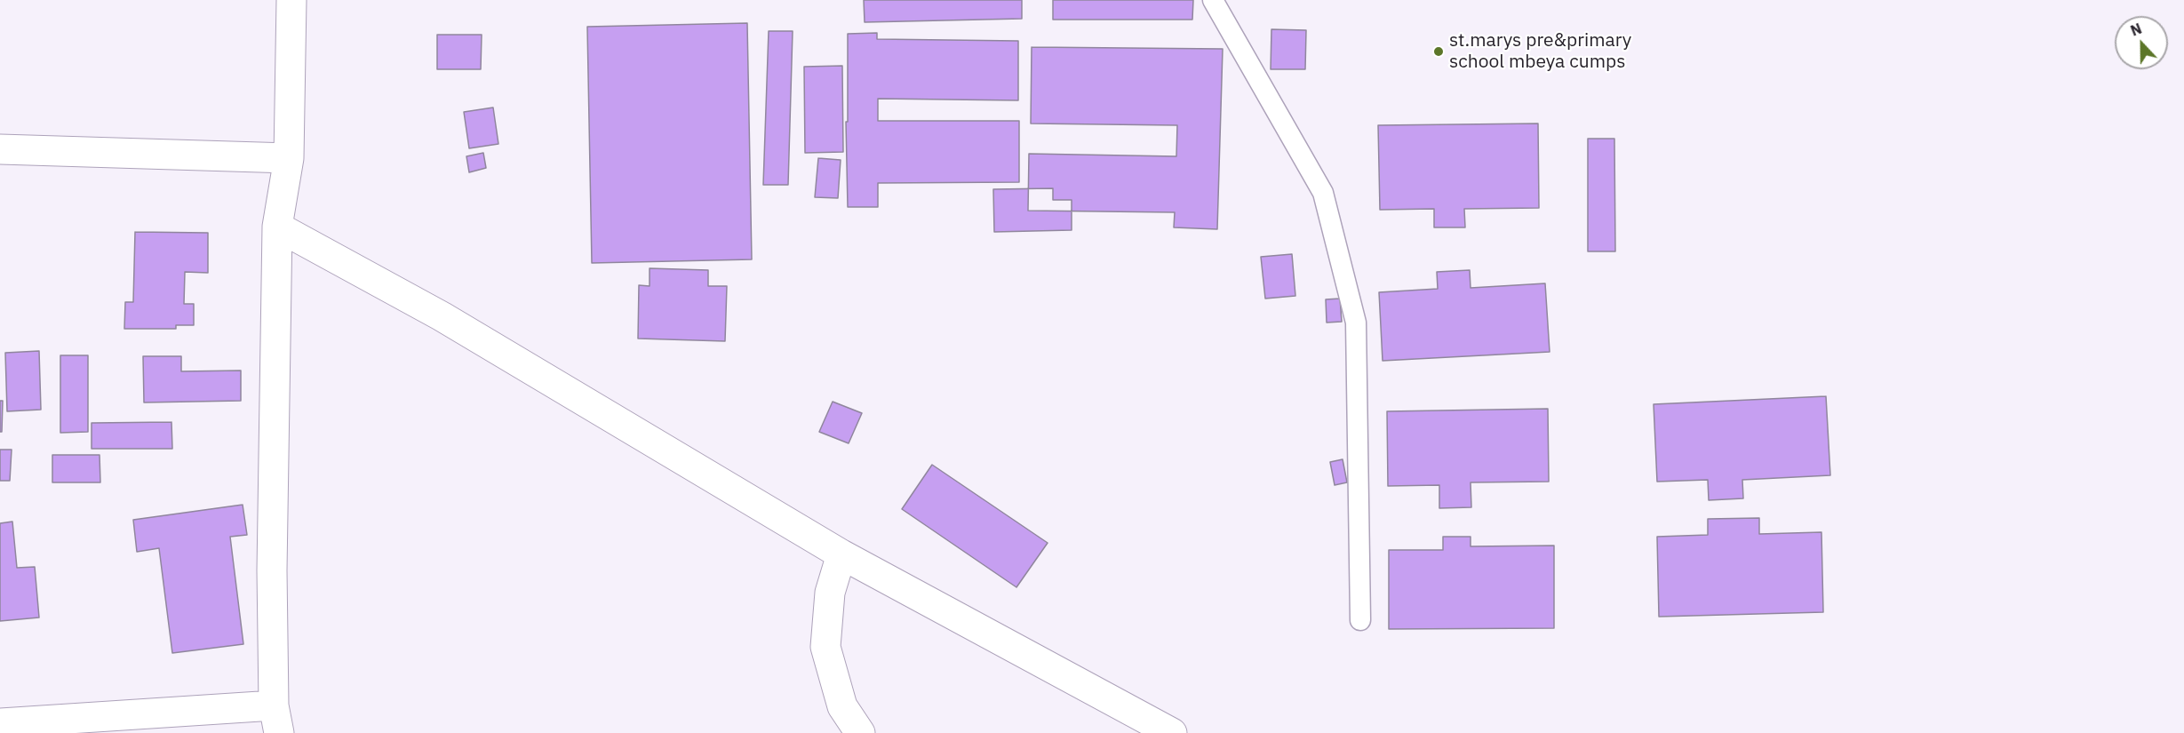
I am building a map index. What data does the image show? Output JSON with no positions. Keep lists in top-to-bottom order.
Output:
{
  "places": ["st.marys pre&primary school mbeya cumps"],
  "north": "top"
}
